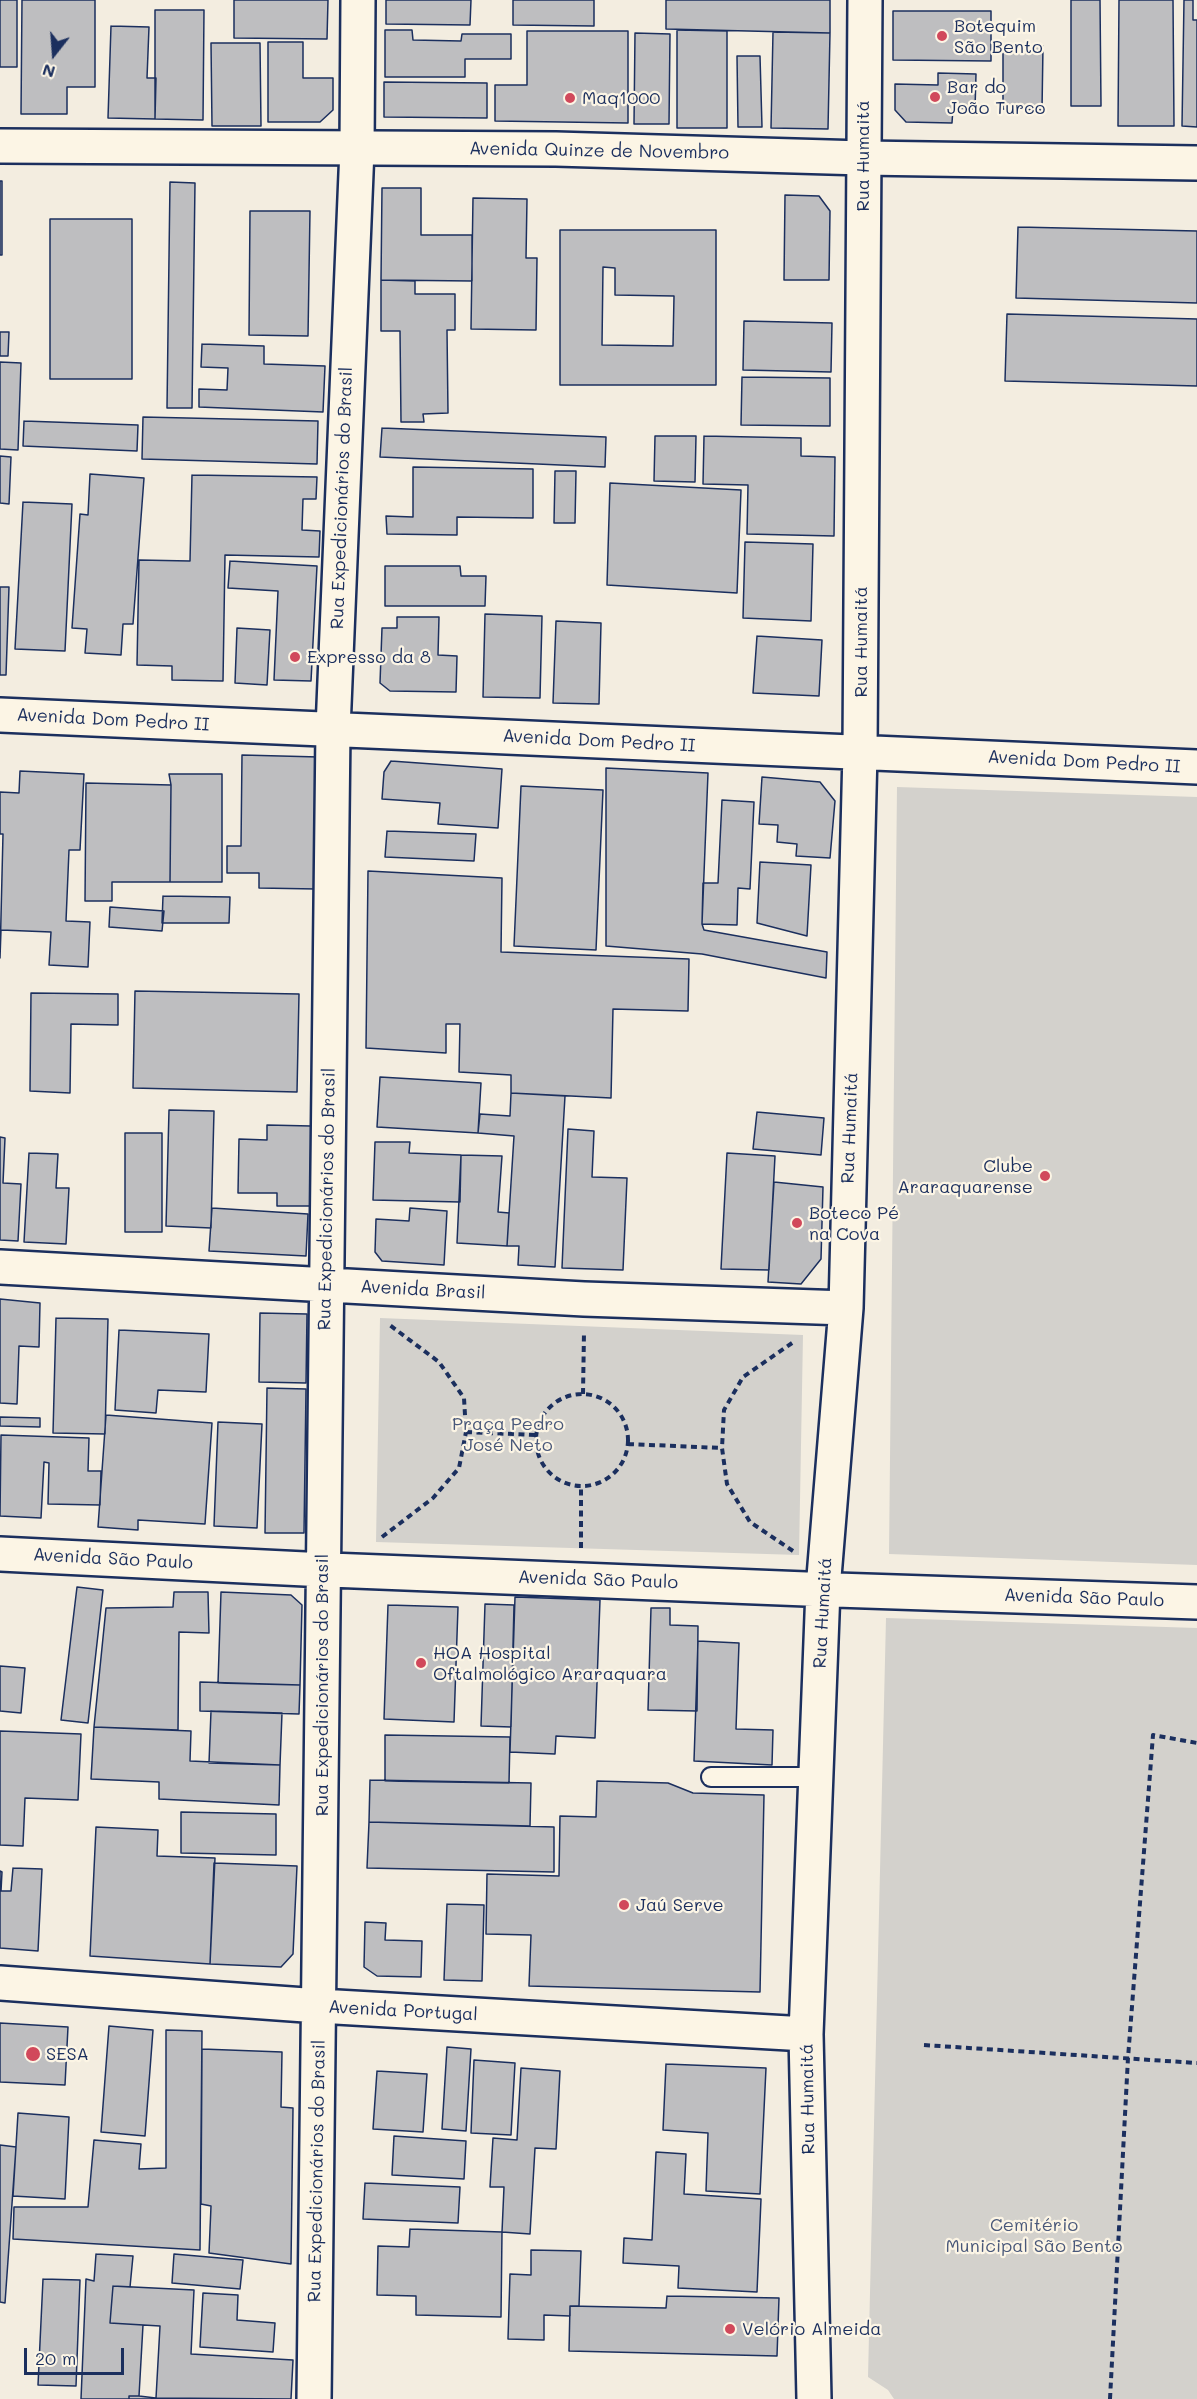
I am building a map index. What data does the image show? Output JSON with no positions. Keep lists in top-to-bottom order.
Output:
{
  "streets": {
    "street": [
      "Avenida Quinze de Novembro",
      "Rua Humaitá",
      "Rua Expedicionários do Brasil",
      "Avenida Dom Pedro II",
      "Avenida Brasil",
      "Avenida São Paulo",
      "Avenida Portugal"
    ]
  },
  "crossings": [
    ["Avenida Quinze de Novembro", "Rua Humaitá"],
    ["Avenida Quinze de Novembro", "Rua Expedicionários do Brasil"],
    ["Rua Humaitá", "Avenida Dom Pedro II"],
    ["Rua Humaitá", "Avenida Brasil"],
    ["Rua Humaitá", "Avenida São Paulo"],
    ["Rua Humaitá", "Avenida Portugal"],
    ["Rua Expedicionários do Brasil", "Avenida Dom Pedro II"],
    ["Rua Expedicionários do Brasil", "Avenida Brasil"],
    ["Rua Expedicionários do Brasil", "Avenida São Paulo"],
    ["Rua Expedicionários do Brasil", "Avenida Portugal"]
  ],
  "parks": ["Praça Pedro José Neto", "Cemitério Municipal São Bento"],
  "places": [
    "Botequim São Bento",
    "Bar do João Turco",
    "Maq1000",
    "Expresso da 8",
    "Clube Araraquarense",
    "Boteco Pé na Cova",
    "HOA Hospital Oftalmológico Araraquara",
    "Jaú Serve",
    "SESA",
    "Velório Almeida"
  ],
  "scale_bar": "20 m",
  "north": "bottom"
}
